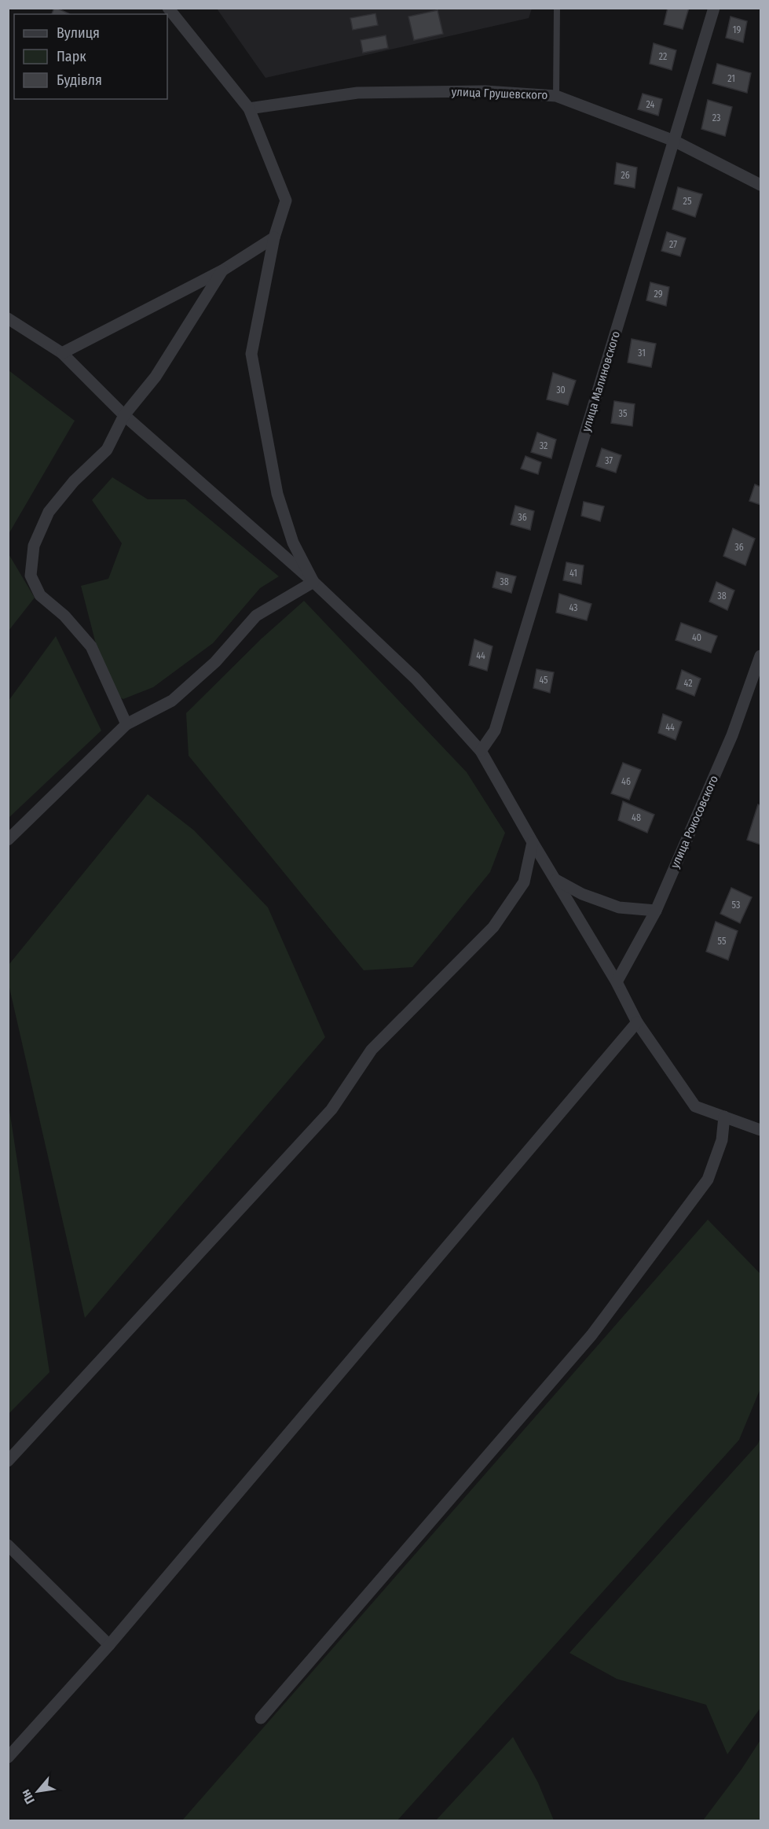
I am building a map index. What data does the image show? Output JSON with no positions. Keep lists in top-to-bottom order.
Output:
{
  "streets": {
    "street": ["улица Грушевского", "улица Малиновского", "улица Рокосовского"]
  },
  "crossings": [
    ["улица Грушевского", "улица Малиновского"]
  ],
  "house_numbers": [
    "19",
    "22",
    "21",
    "24",
    "23",
    "26",
    "25",
    "27",
    "29",
    "31",
    "30",
    "35",
    "32",
    "37",
    "36",
    "36",
    "41",
    "38",
    "38",
    "43",
    "40",
    "44",
    "45",
    "42",
    "44",
    "46",
    "48",
    "53",
    "55"
  ],
  "legend": ["Вулиця", "Парк", "Будівля"],
  "north": "bottom left"
}
